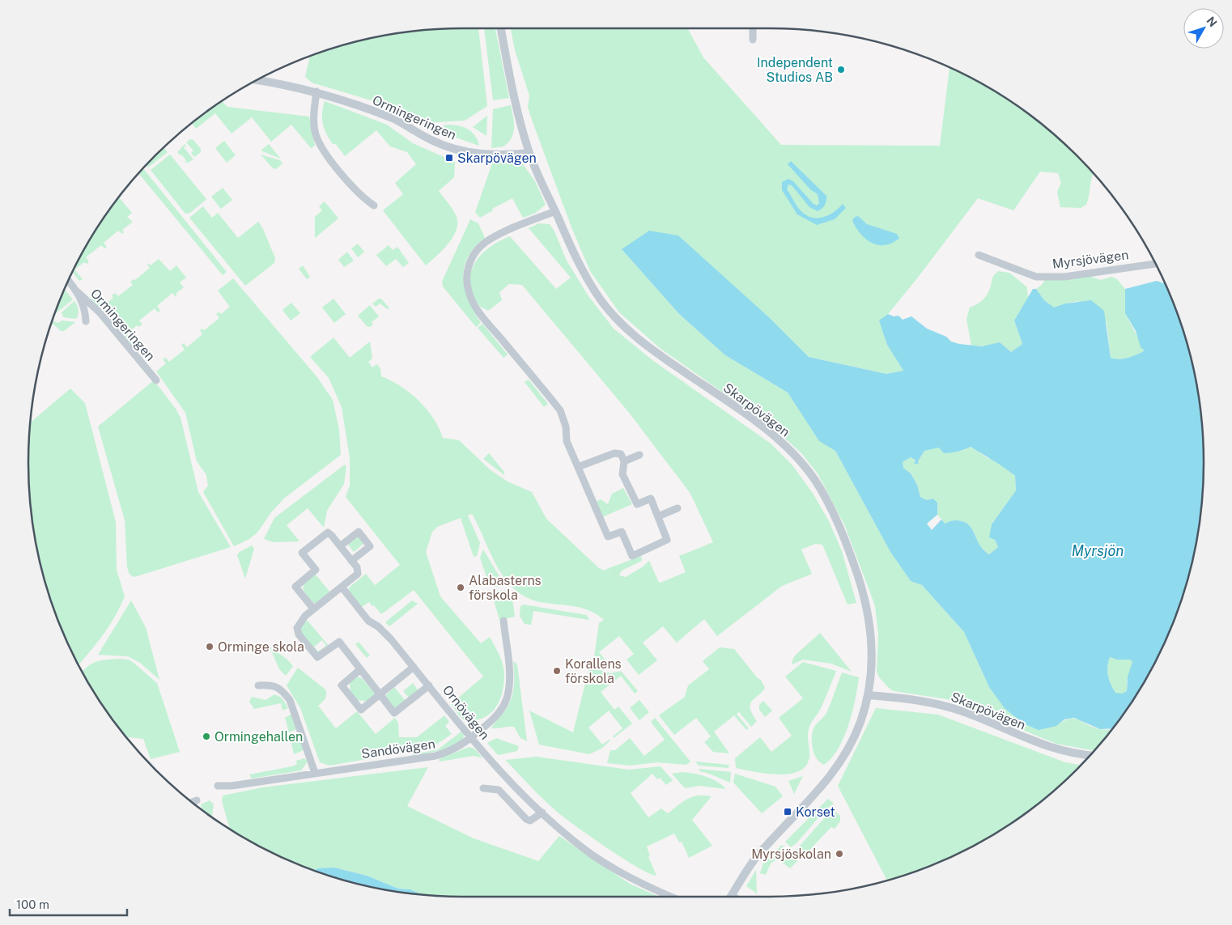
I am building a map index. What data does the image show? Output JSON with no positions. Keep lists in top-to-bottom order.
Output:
{
  "streets": {
    "street": [
      "Ormingeringen",
      "Myrsjövägen",
      "Skarpövägen",
      "Ornövägen",
      "Sandövägen"
    ]
  },
  "crossings": [
    ["Ormingeringen", "Skarpövägen"],
    ["Ornövägen", "Sandövägen"]
  ],
  "water": ["Myrsjön"],
  "places": {
    "other": [
      "Independent Studios AB",
      "Alabasterns förskola",
      "Orminge skola",
      "Korallens förskola",
      "Ormingehallen",
      "Myrsjöskolan"
    ],
    "transit": ["Skarpövägen", "Korset"]
  },
  "scale_bar": "100 m",
  "north": "top right"
}
